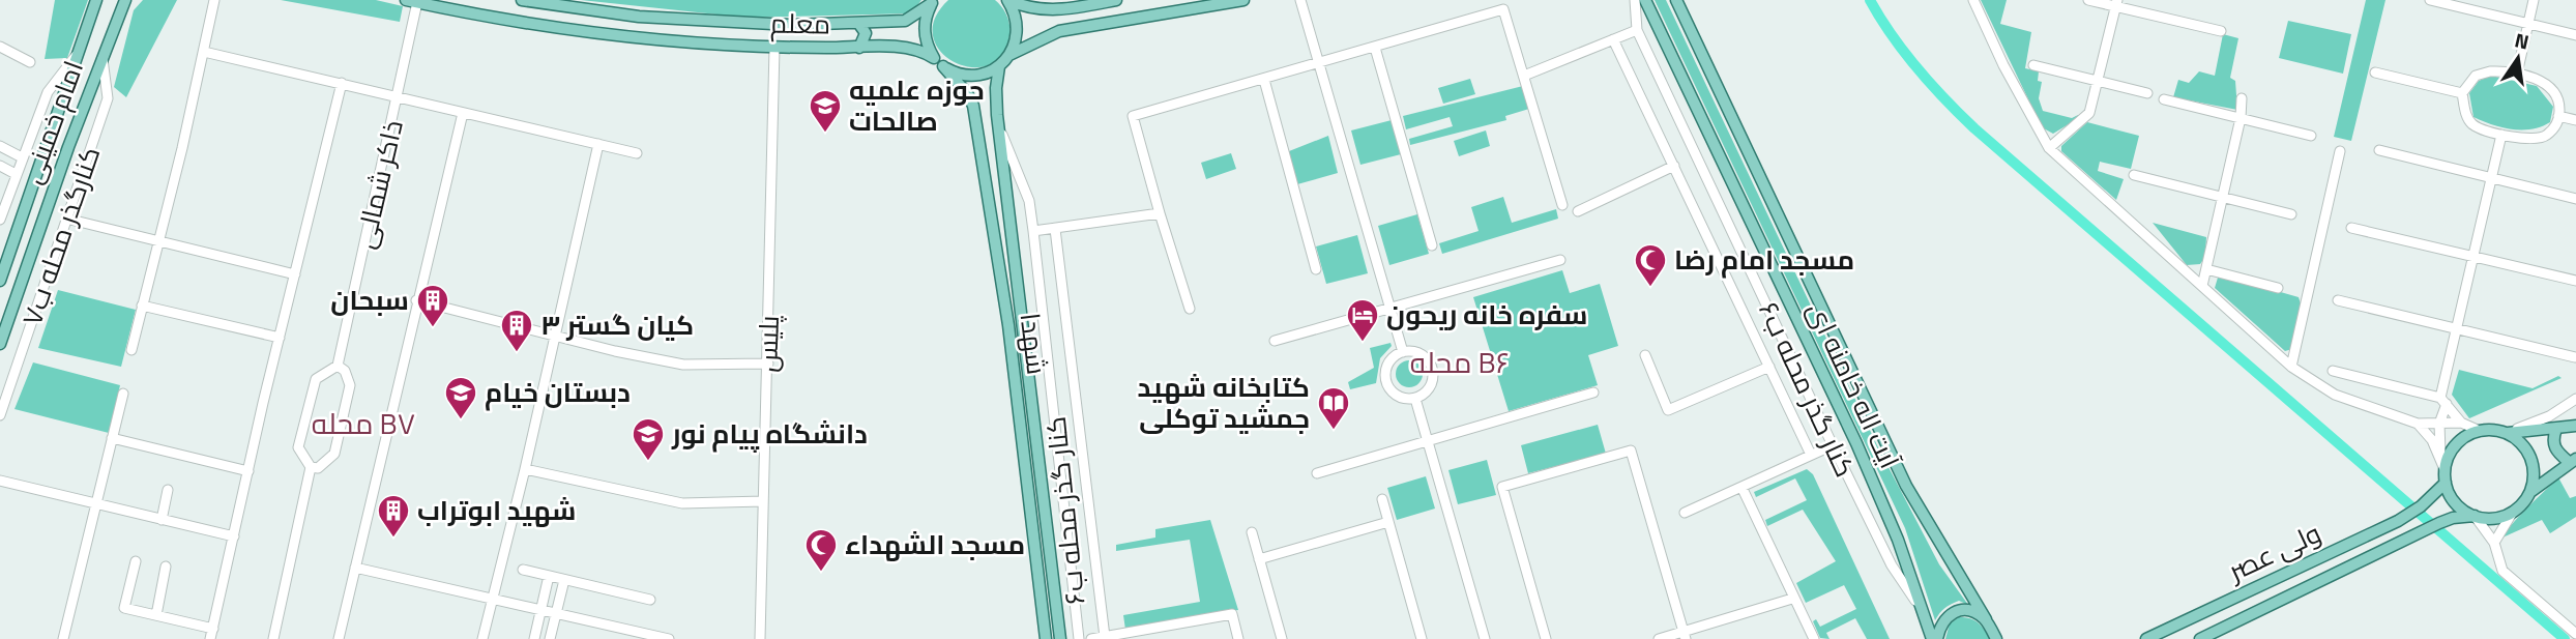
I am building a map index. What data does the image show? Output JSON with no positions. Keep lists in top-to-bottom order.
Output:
{
  "streets": {
    "main road": [
      "معلم",
      "امام خمینی",
      "شهدا",
      "آیت اله خامنه ای",
      "ولی عصر"
    ],
    "street": [
      "ذاکر شمالی",
      "کنارگذر محله ب۷",
      "پلیس",
      "کنار گذر محله ب۶"
    ]
  },
  "crossings": [
    ["معلم", "ذاکر شمالی"],
    ["معلم", "پلیس"],
    ["معلم", "شهدا"],
    ["امام خمینی", "کنارگذر محله ب۷"],
    ["شهدا", "کنار گذر محله ب۶"],
    ["آیت اله خامنه ای", "کنار گذر محله ب۶"]
  ],
  "districts": ["محله B۶", "محله B۷"],
  "places": {
    "school or university": ["حوزه علمیه صالحات", "دبستان خیام", "دانشگاه پیام نور"],
    "mosque": ["مسجد امام رضا", "مسجد الشهداء"],
    "building": ["سبحان", "کیان گستر ۳", "شهید ابوتراب"],
    "hotel": ["سفره خانه ریحون"],
    "library": ["کتابخانه شهید جمشید توکلی"]
  },
  "north": "top"
}
